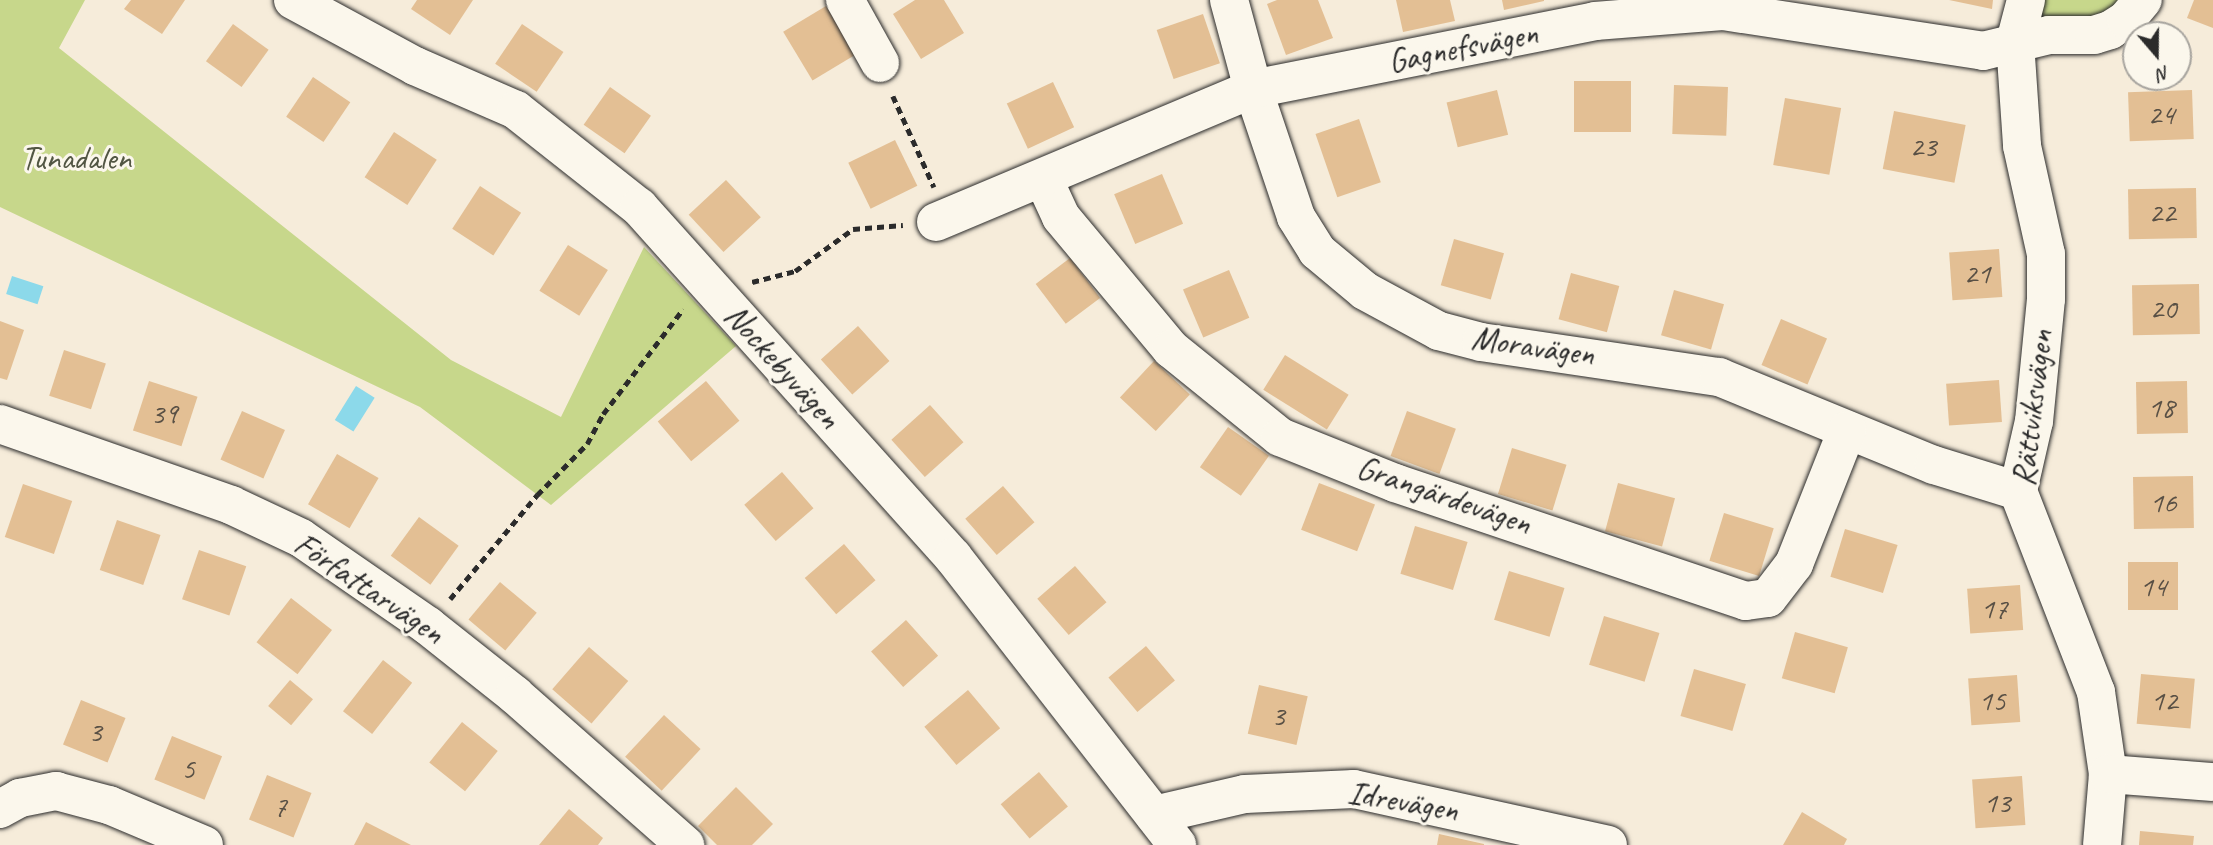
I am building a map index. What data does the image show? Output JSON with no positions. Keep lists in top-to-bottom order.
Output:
{
  "streets": {
    "street": [
      "Gagnefsvägen",
      "Moravägen",
      "Nockebyvägen",
      "Rättviksvägen",
      "Grangärdevägen",
      "Författarvägen",
      "Idrevägen"
    ]
  },
  "crossings": [
    ["Gagnefsvägen", "Moravägen"],
    ["Gagnefsvägen", "Rättviksvägen"],
    ["Gagnefsvägen", "Grangärdevägen"],
    ["Moravägen", "Rättviksvägen"],
    ["Moravägen", "Grangärdevägen"],
    ["Nockebyvägen", "Idrevägen"]
  ],
  "parks": ["Tunadalen"],
  "house_numbers": [
    "24",
    "23",
    "22",
    "21",
    "20",
    "18",
    "39",
    "16",
    "14",
    "17",
    "15",
    "12",
    "3",
    "3",
    "5",
    "13",
    "7"
  ],
  "north": "bottom"
}
